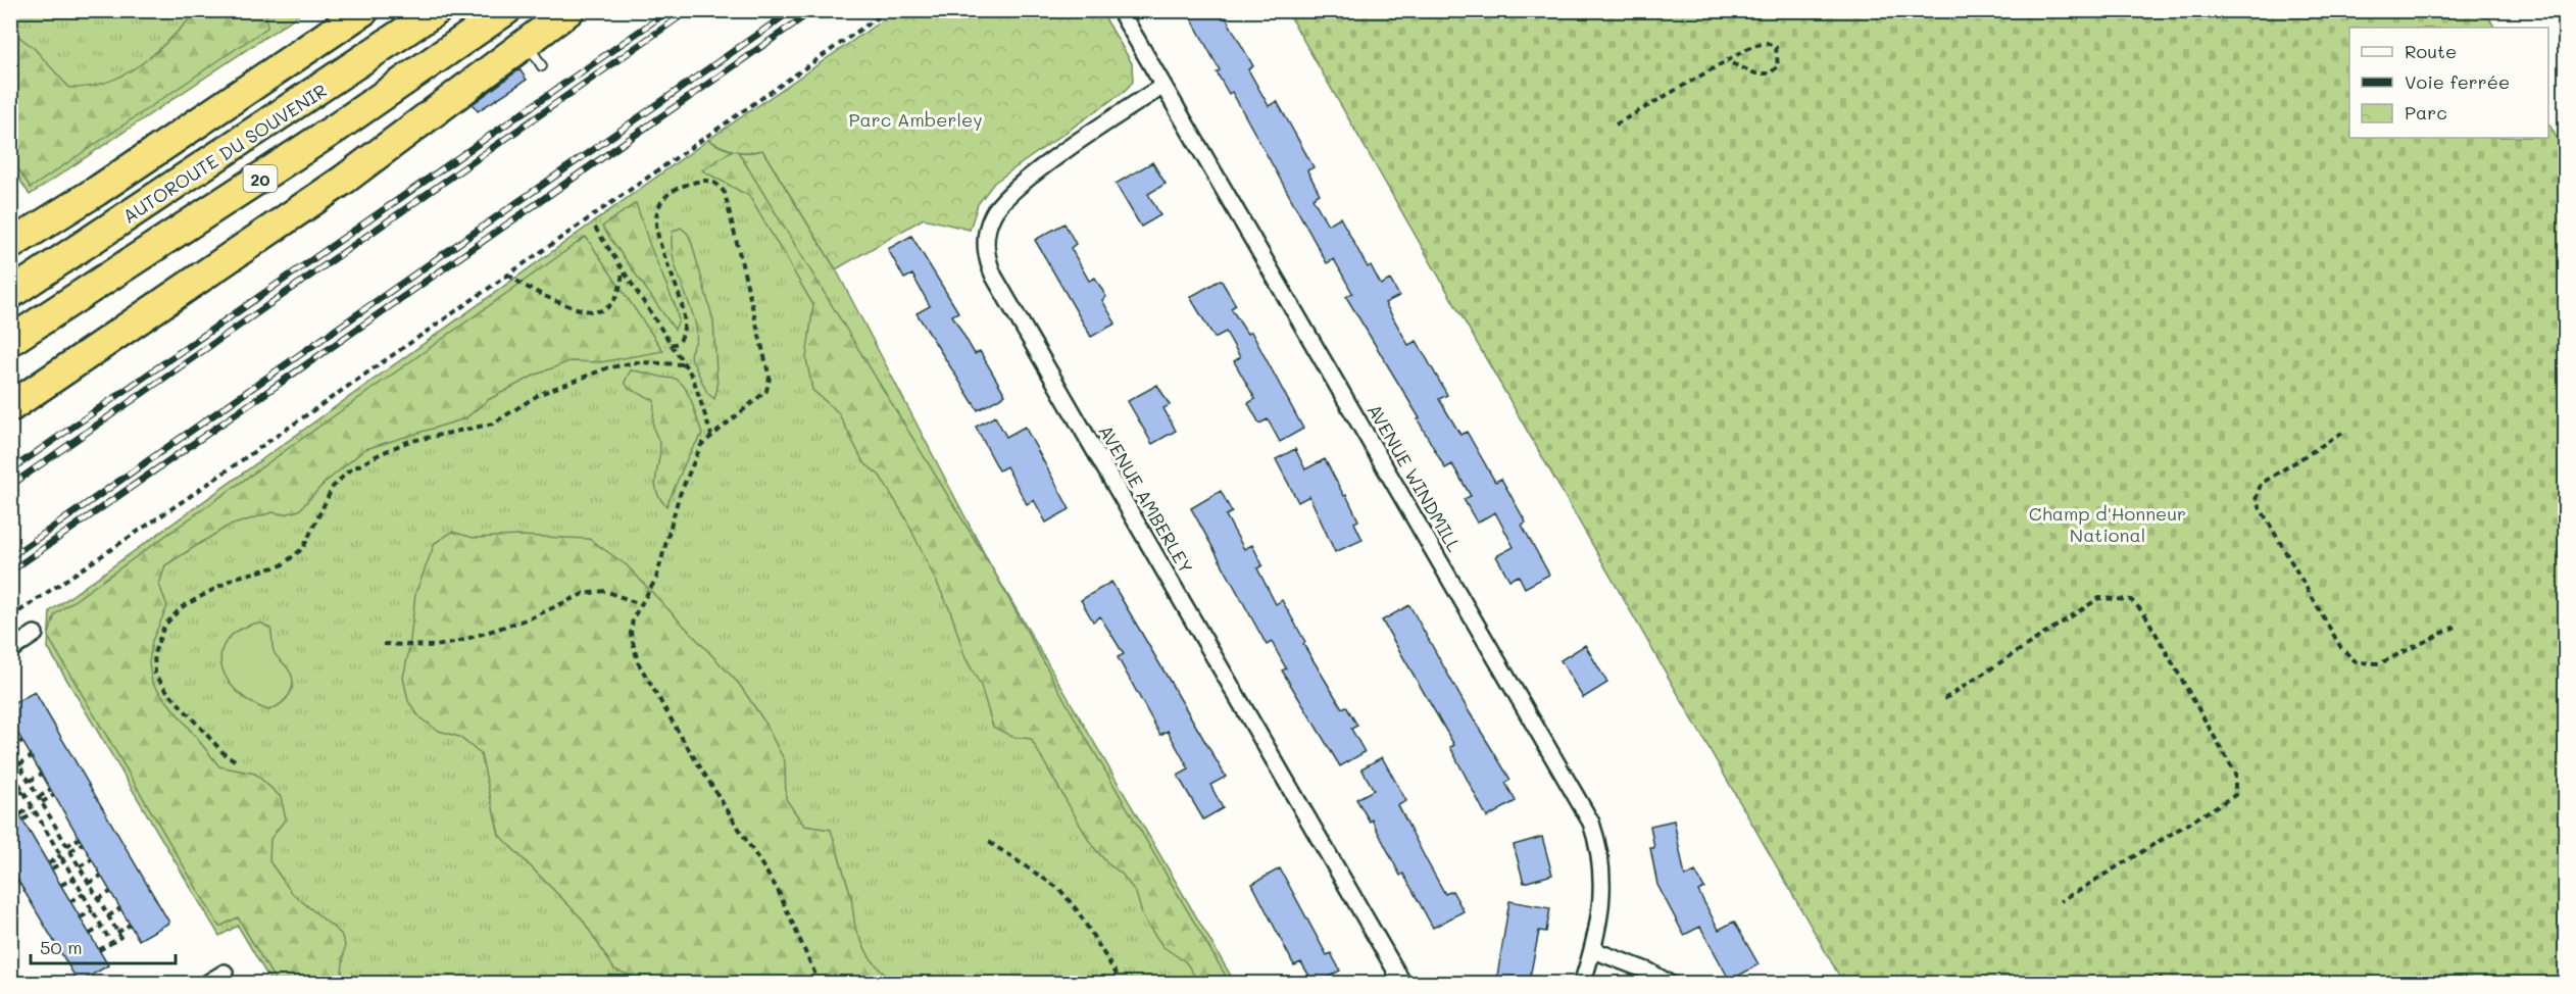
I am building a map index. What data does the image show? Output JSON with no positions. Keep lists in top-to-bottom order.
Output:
{
  "streets": {
    "highway": ["AUTOROUTE DU SOUVENIR", "20"],
    "street": ["AVENUE WINDMILL", "AVENUE AMBERLEY"]
  },
  "crossings": [
    ["AVENUE WINDMILL", "AVENUE AMBERLEY"]
  ],
  "parks": ["Parc Amberley", "Champ d'Honneur National"],
  "legend": ["Route", "Voie ferrée", "Parc"],
  "scale_bar": "50 m"
}
